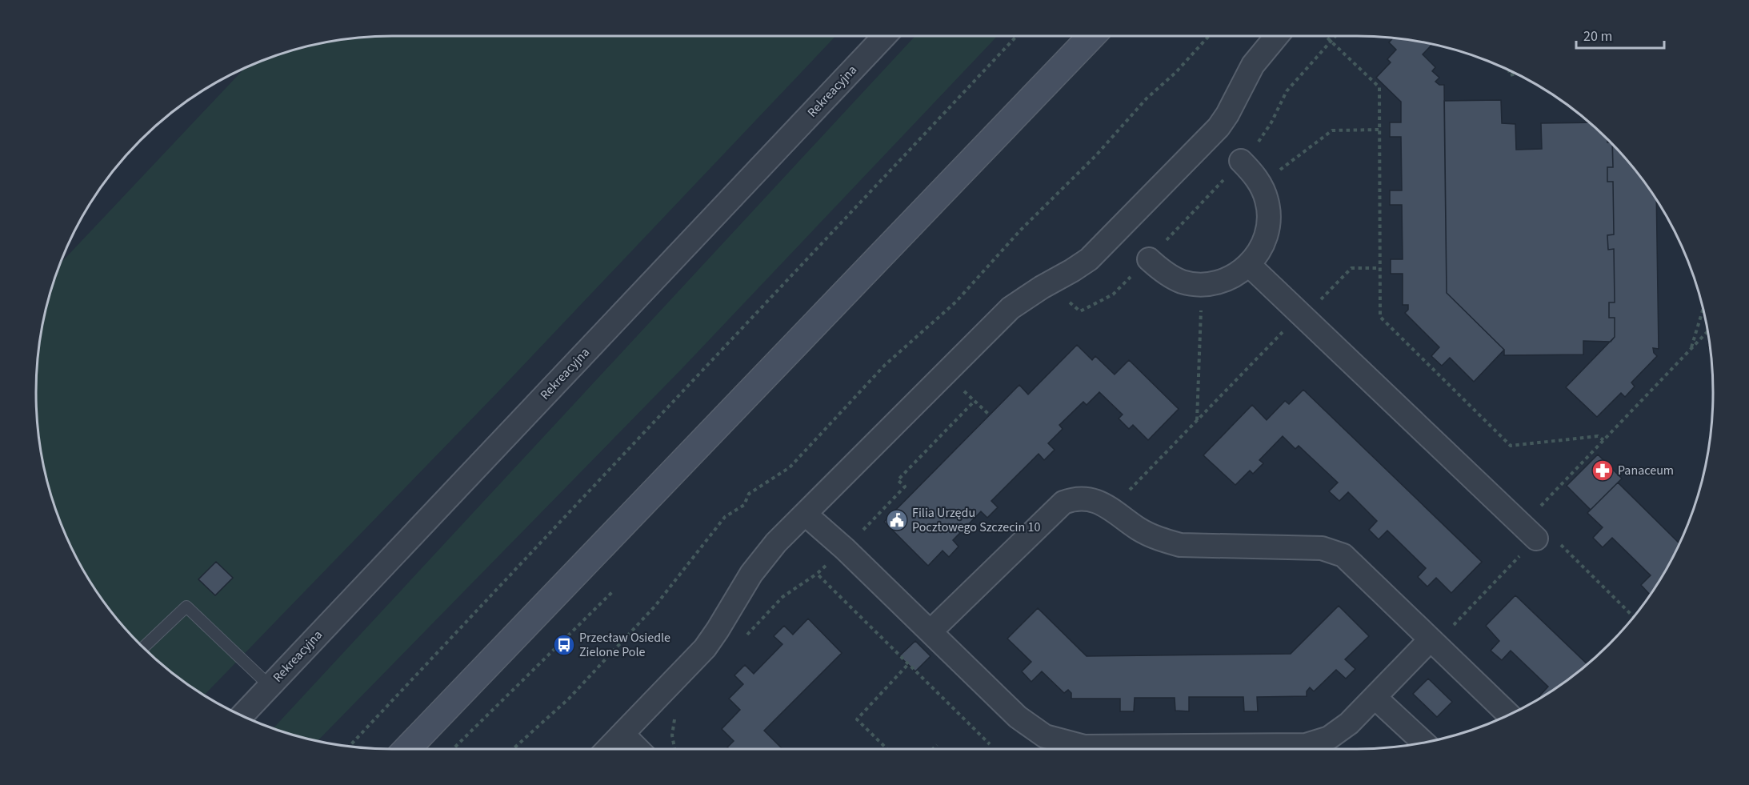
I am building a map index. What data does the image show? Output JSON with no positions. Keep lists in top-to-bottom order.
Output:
{
  "streets": {
    "street": ["Rekreacyjna"]
  },
  "places": {
    "pharmacy": ["Panaceum"],
    "public building": ["Filia Urzędu Pocztowego Szczecin 10"],
    "bus stop": ["Przecław Osiedle Zielone Pole"]
  },
  "scale_bar": "20 m"
}
